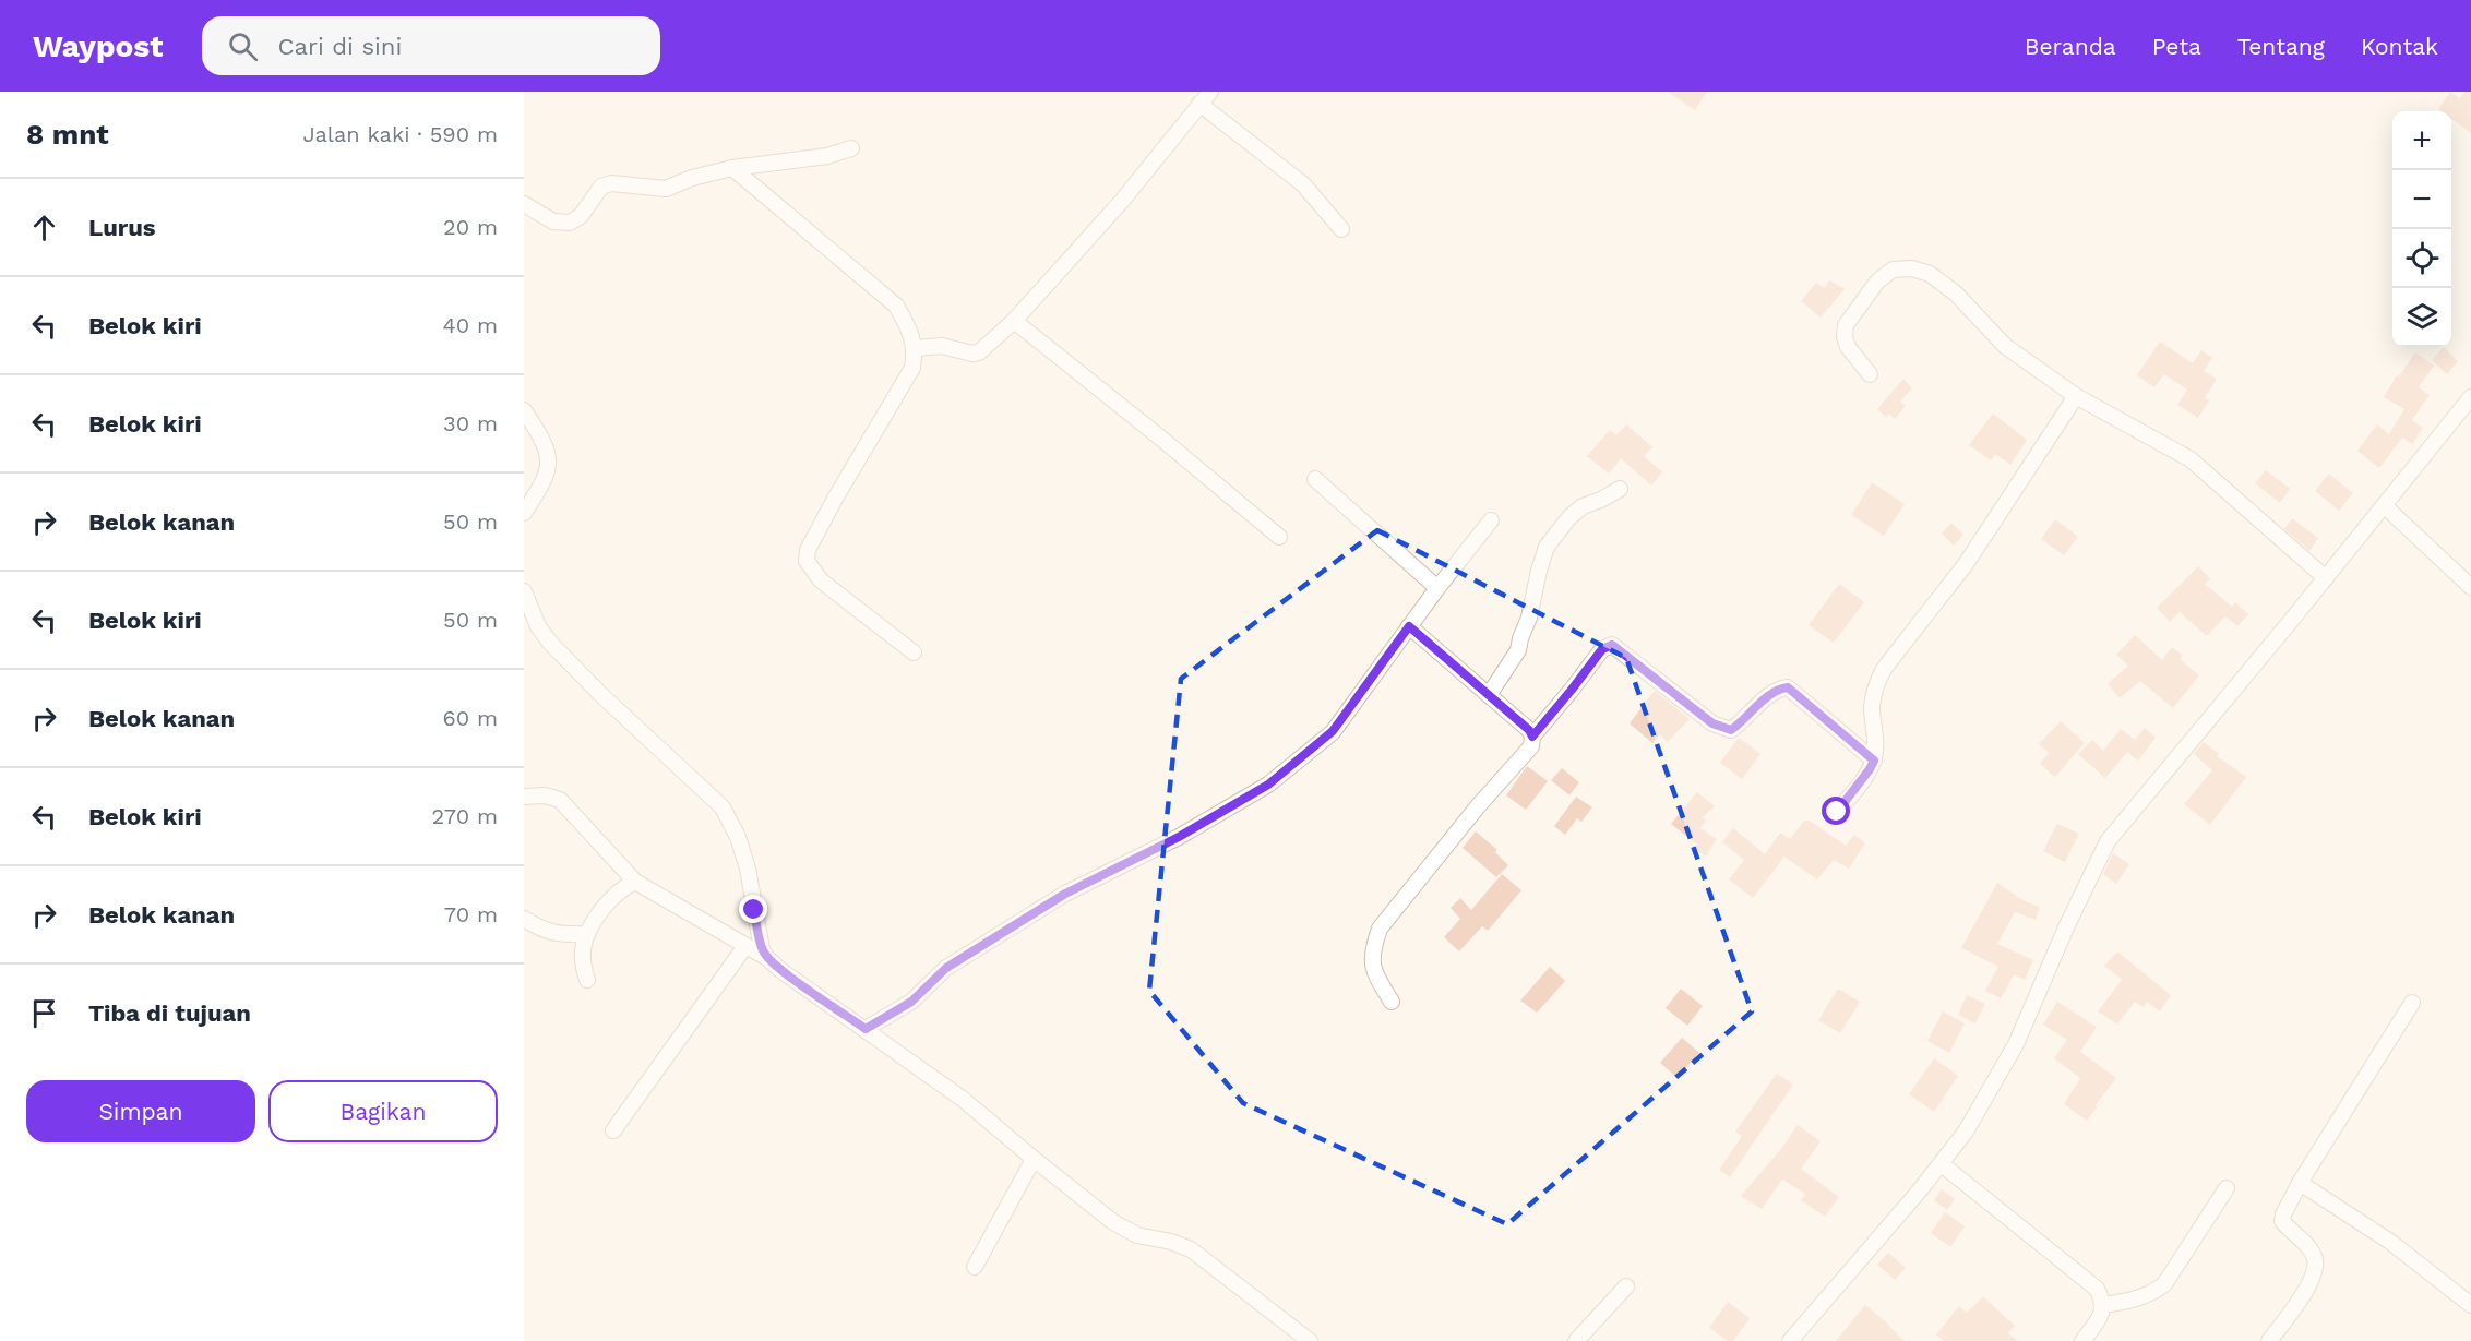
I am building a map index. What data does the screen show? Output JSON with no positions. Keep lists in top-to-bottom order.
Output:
{
  "page": {
    "header": "Waypost",
    "search": "Cari di sini",
    "nav": [
      "Beranda",
      "Peta",
      "Tentang",
      "Kontak"
    ],
    "heading": ["8 mnt", "Jalan kaki · 590 m"],
    "map_buttons": ["+", "−"],
    "list": [
      ["Lurus", "20 m"],
      ["Belok kiri", "40 m"],
      ["Belok kiri", "30 m"],
      ["Belok kanan", "50 m"],
      ["Belok kiri", "50 m"],
      ["Belok kanan", "60 m"],
      ["Belok kiri", "270 m"],
      ["Belok kanan", "70 m"],
      "Tiba di tujuan"
    ],
    "buttons": ["Simpan", "Bagikan"]
  }
}
